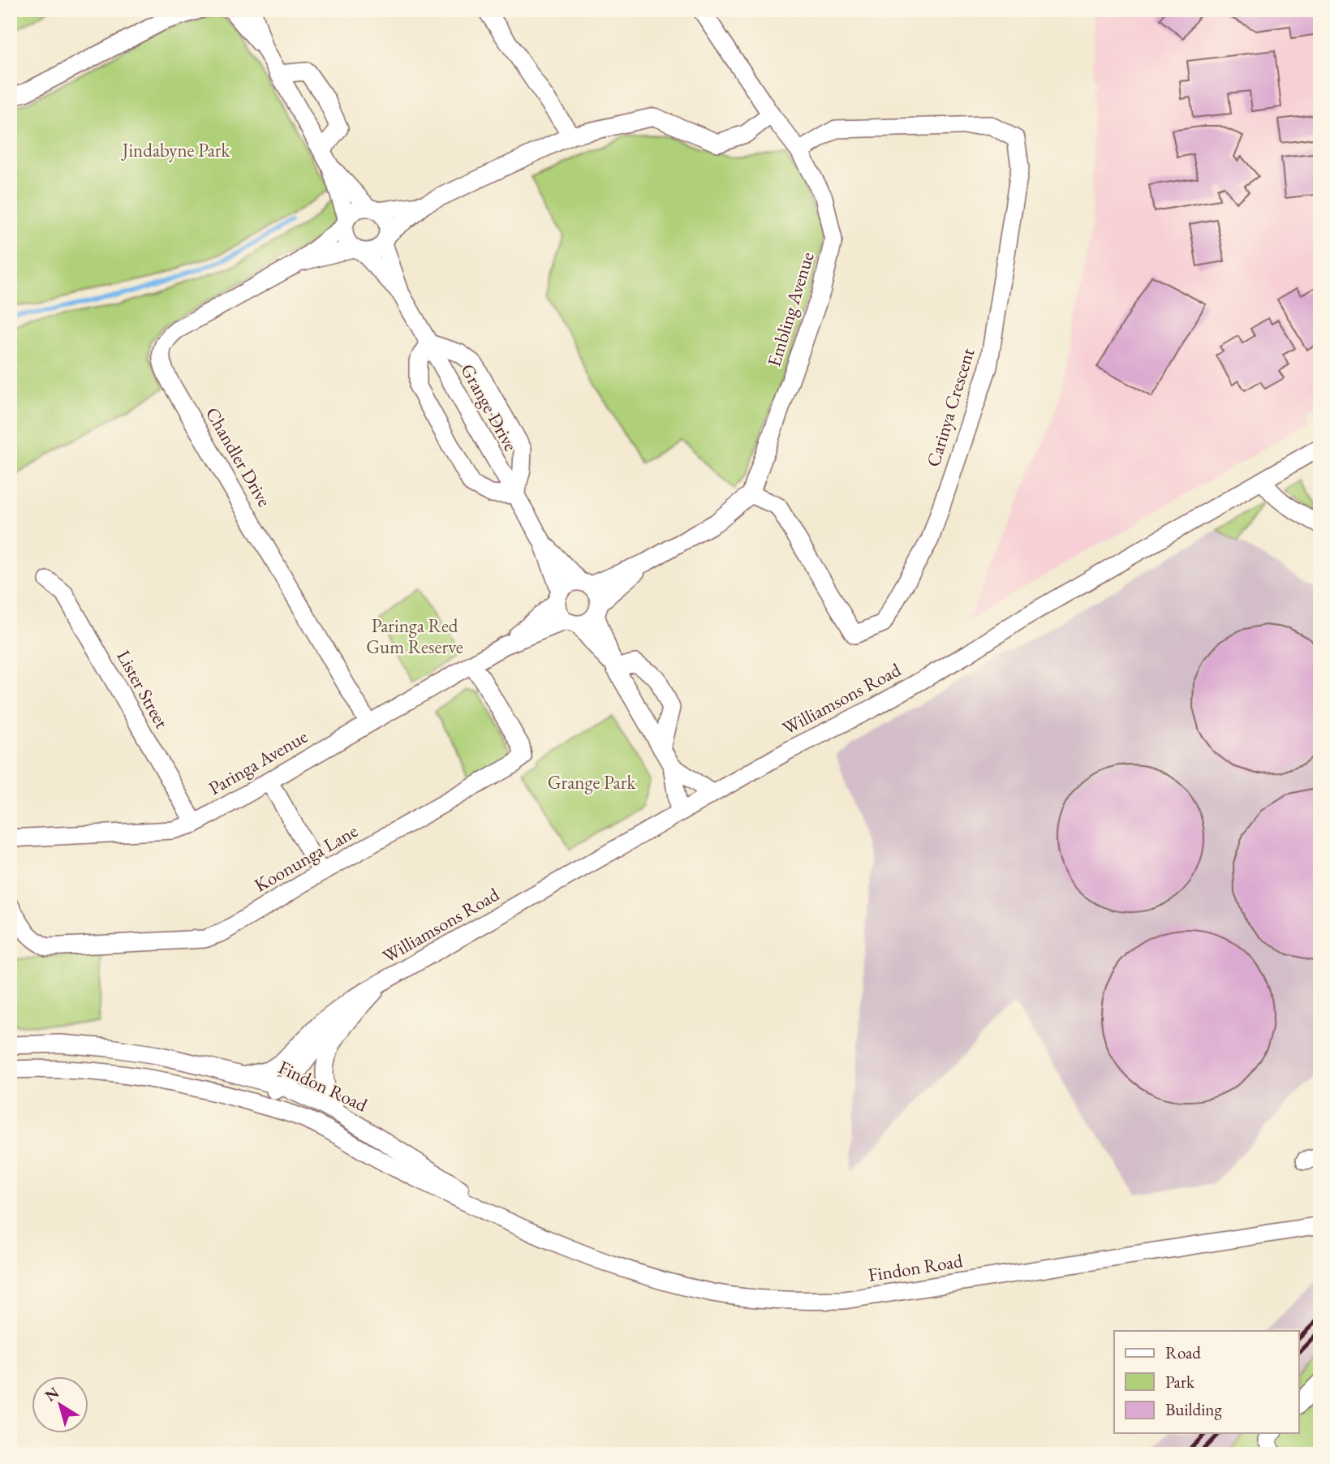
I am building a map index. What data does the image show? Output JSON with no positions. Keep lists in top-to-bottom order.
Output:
{
  "streets": {
    "street": [
      "Embling Avenue",
      "Grange Drive",
      "Carinya Crescent",
      "Chandler Drive",
      "Lister Street",
      "Williamsons Road",
      "Paringa Avenue",
      "Koonunga Lane",
      "Findon Road"
    ]
  },
  "crossings": [
    ["Embling Avenue", "Carinya Crescent"],
    ["Grange Drive", "Chandler Drive"],
    ["Grange Drive", "Paringa Avenue"],
    ["Chandler Drive", "Paringa Avenue"],
    ["Lister Street", "Paringa Avenue"],
    ["Williamsons Road", "Findon Road"],
    ["Paringa Avenue", "Koonunga Lane"]
  ],
  "parks": ["Jindabyne Park", "Paringa Red Gum Reserve", "Grange Park"],
  "legend": ["Road", "Park", "Building"],
  "north": "top left"
}
